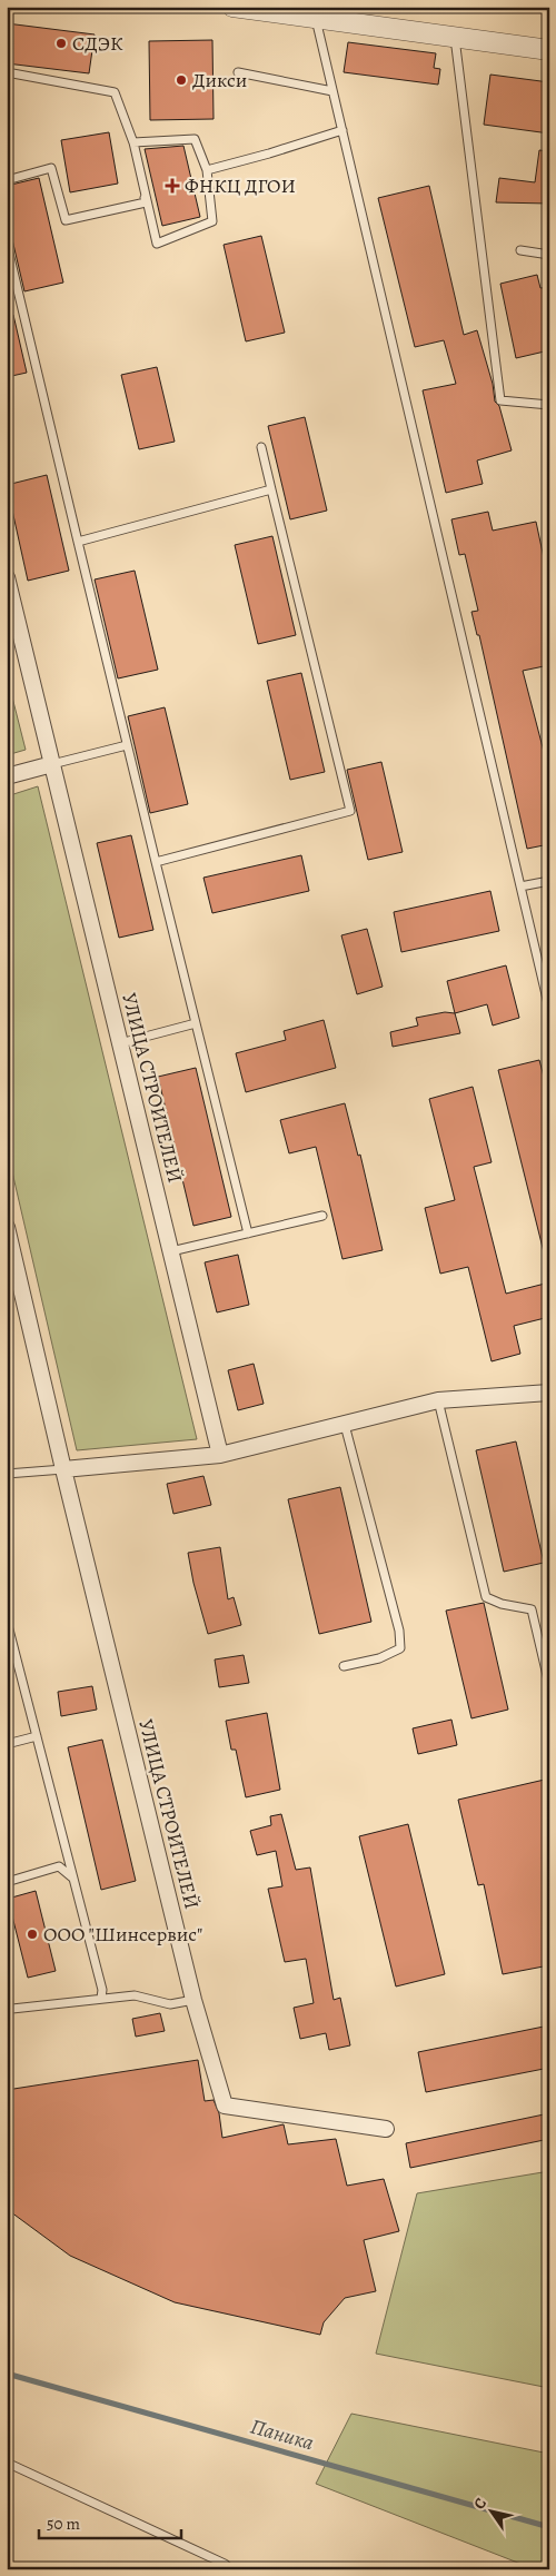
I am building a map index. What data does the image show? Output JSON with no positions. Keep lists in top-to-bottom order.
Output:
{
  "streets": {
    "street": ["УЛИЦА СТРОИТЕЛЕЙ"]
  },
  "water": ["Паника"],
  "places": {
    "other": ["СДЭК", "Дикси", "ООО \"Шинсервис\""],
    "health": ["ФНКЦ ДГОИ"]
  },
  "scale_bar": "50 m",
  "north": "top left"
}
